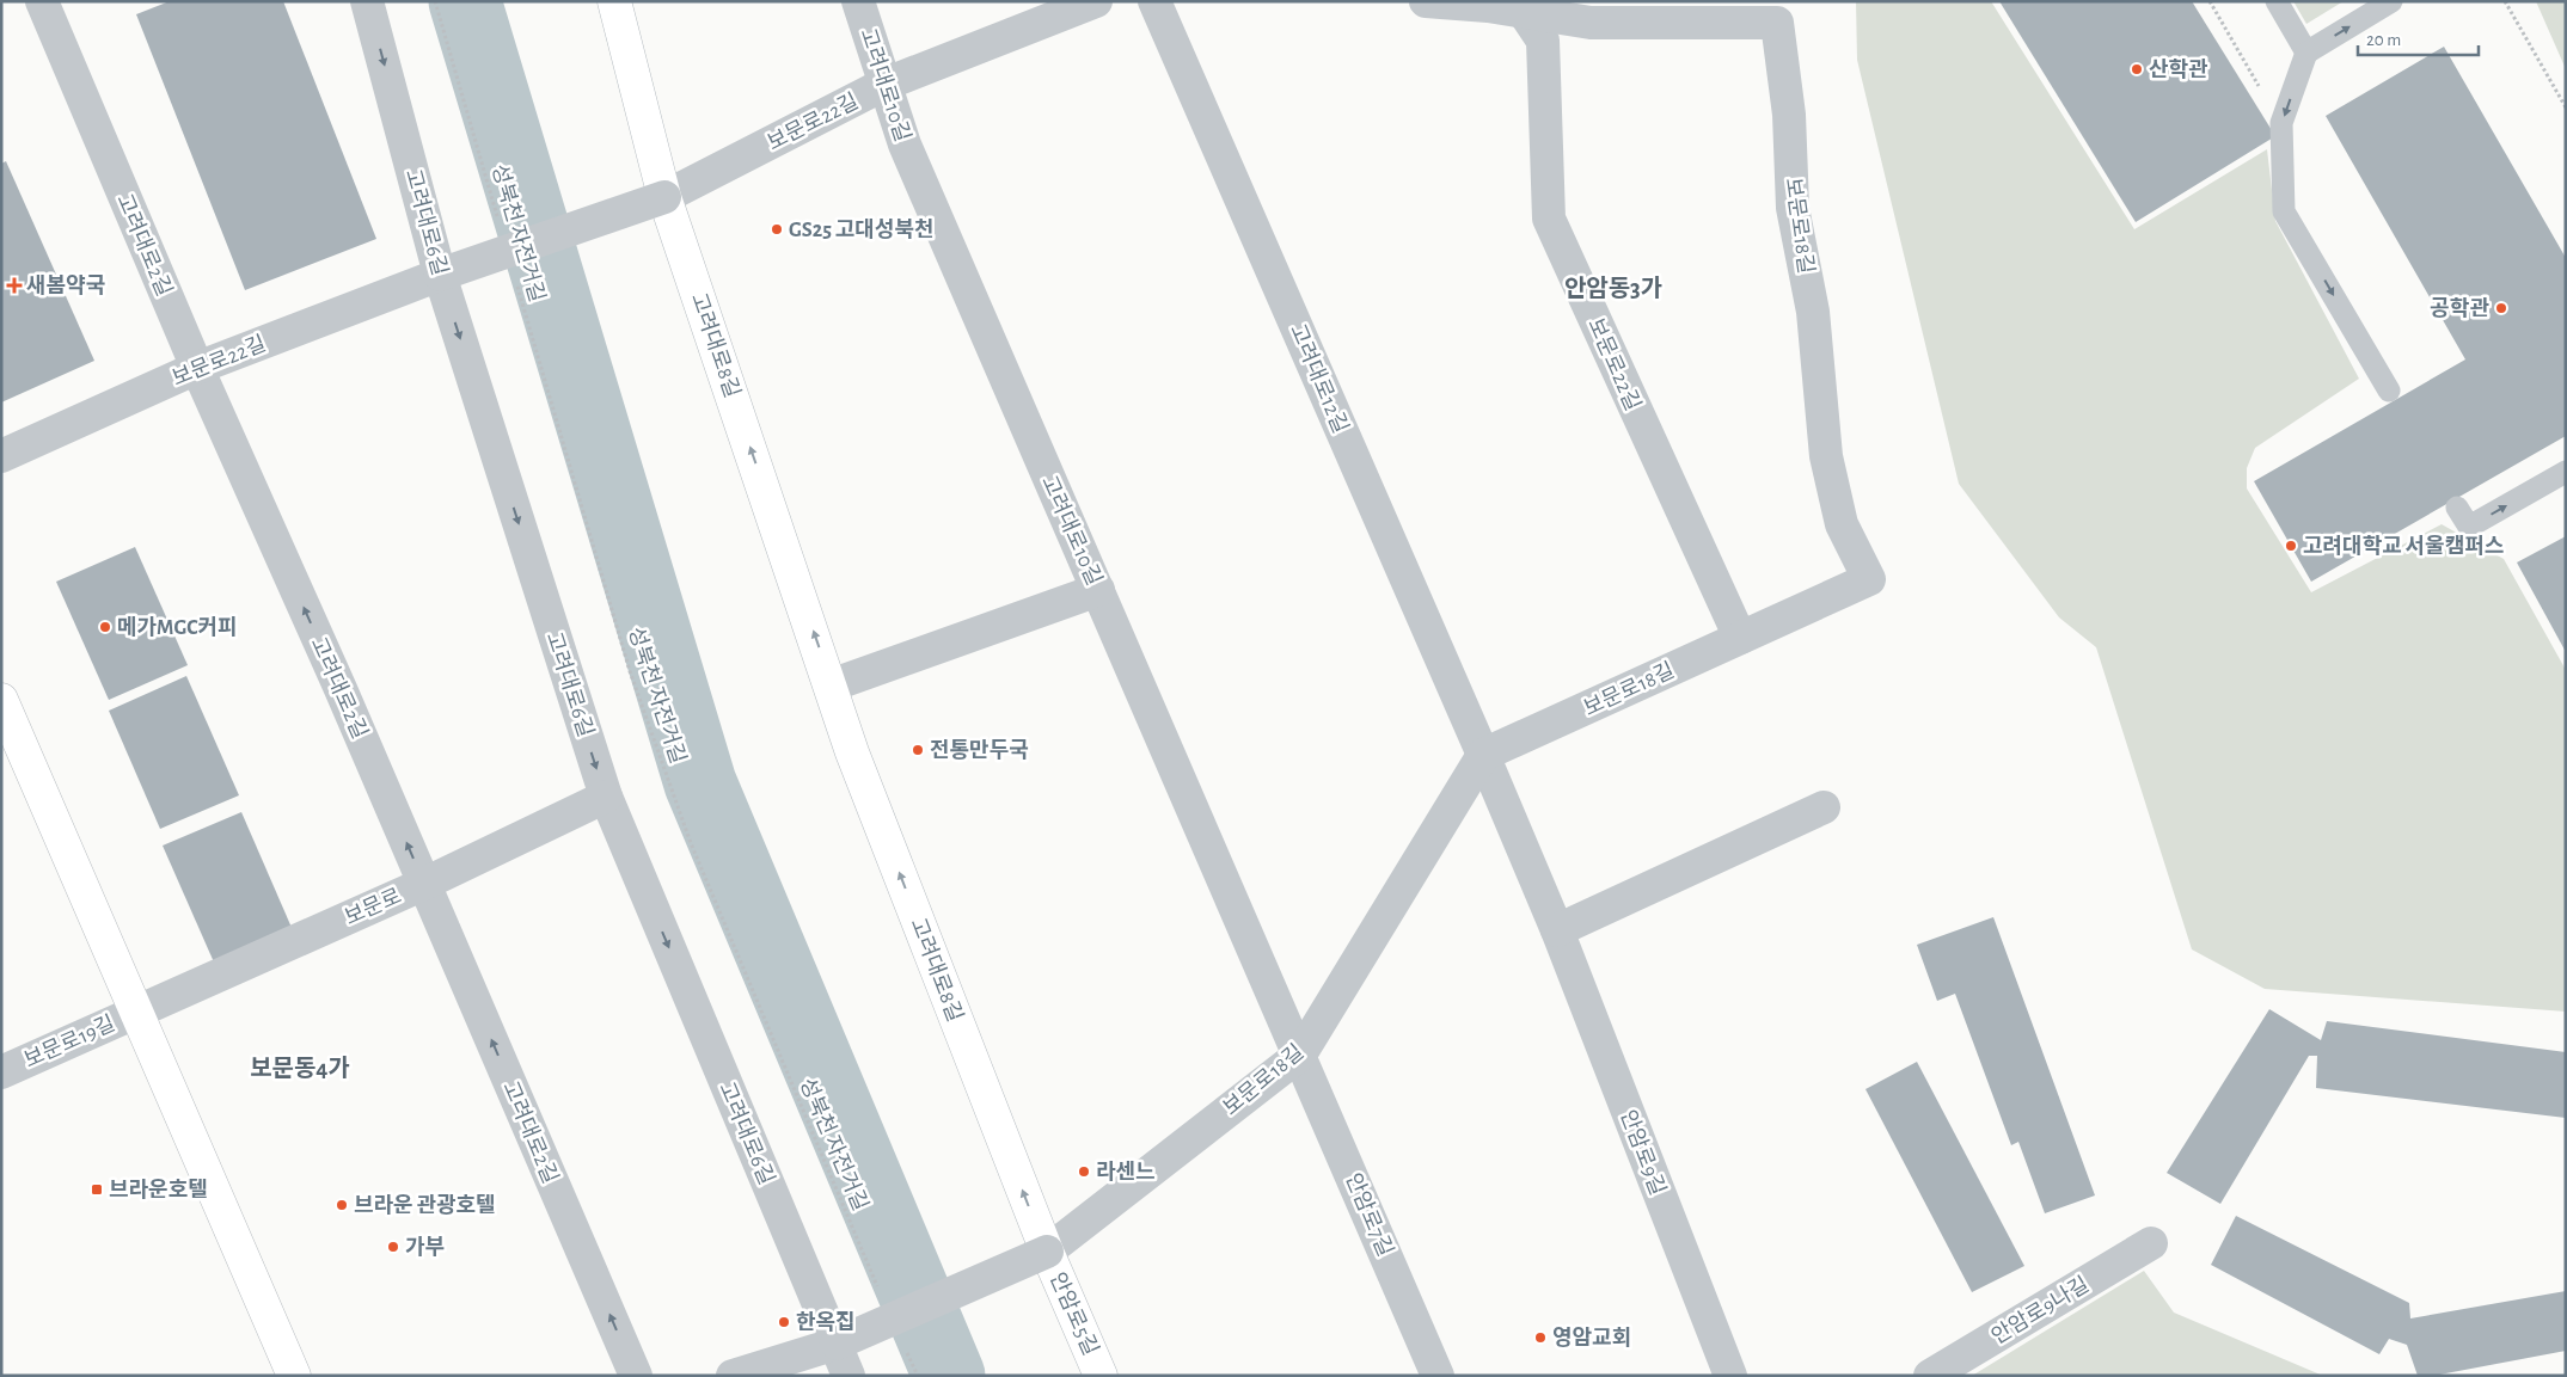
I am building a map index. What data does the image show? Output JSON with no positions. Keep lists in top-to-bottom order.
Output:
{
  "streets": {
    "main road": ["고려대로8길", "안암로5길"],
    "street": [
      "고려대로10길",
      "보문로22길",
      "고려대로6길",
      "보문로18길",
      "고려대로2길",
      "고려대로12길",
      "보문로",
      "보문로19길",
      "안암로9길",
      "안암로7길",
      "안암로9나길"
    ],
    "path": ["성북천 자전거길"]
  },
  "crossings": [
    ["고려대로10길", "보문로22길"],
    ["고려대로10길", "보문로18길"],
    ["고려대로10길", "안암로7길"],
    ["보문로22길", "고려대로6길"],
    ["보문로22길", "보문로18길"],
    ["보문로22길", "고려대로2길"],
    ["보문로22길", "고려대로8길"],
    ["고려대로6길", "보문로18길"],
    ["고려대로6길", "보문로"],
    ["보문로18길", "고려대로8길"],
    ["보문로18길", "고려대로12길"],
    ["보문로18길", "안암로9길"],
    ["보문로18길", "안암로7길"],
    ["보문로18길", "안암로5길"],
    ["고려대로2길", "보문로"],
    ["고려대로8길", "안암로5길"],
    ["고려대로12길", "안암로9길"],
    ["보문로", "보문로19길"]
  ],
  "one_way": ["고려대로6길", "고려대로2길", "고려대로8길"],
  "districts": ["안암동3가", "보문동4가"],
  "places": {
    "other": [
      "산학관",
      "GS25 고대성북천",
      "공학관",
      "고려대학교 서울캠퍼스",
      "메가MGC커피",
      "전통만두국",
      "라센느",
      "브라운 관광호텔",
      "가부",
      "한옥집",
      "영암교회"
    ],
    "health": ["새봄약국"],
    "transit": ["브라운호텔"]
  },
  "scale_bar": "20 m"
}
